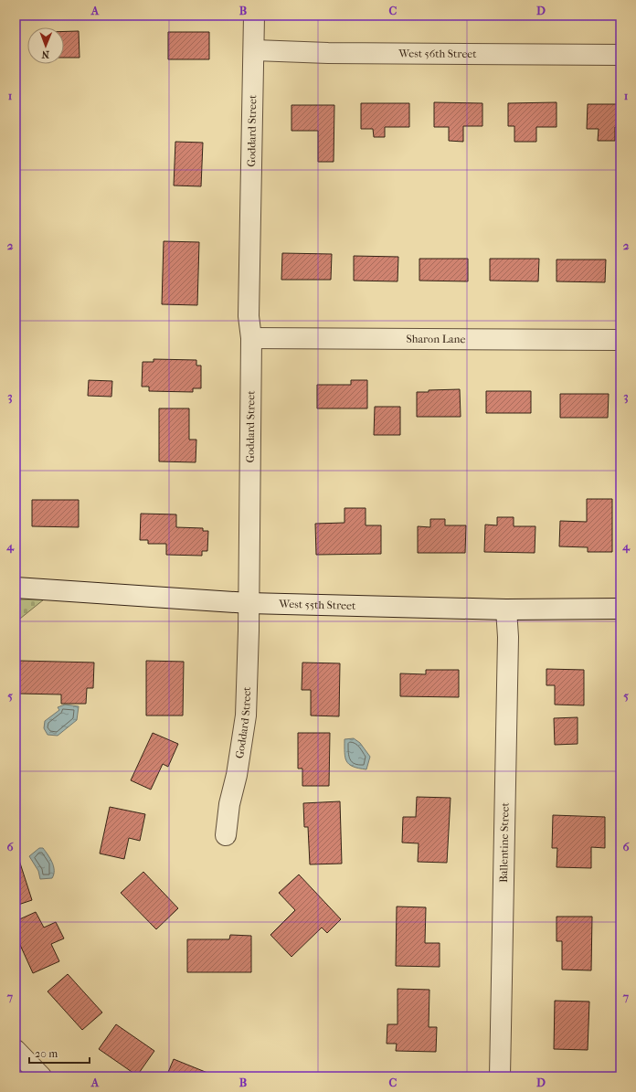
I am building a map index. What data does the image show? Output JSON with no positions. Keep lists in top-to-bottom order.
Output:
{
  "streets": {
    "street": [
      "West 56th Street",
      "Goddard Street",
      "Sharon Lane",
      "West 55th Street",
      "Ballentine Street"
    ]
  },
  "crossings": [
    ["West 56th Street", "Goddard Street"],
    ["Goddard Street", "Sharon Lane"],
    ["Goddard Street", "West 55th Street"],
    ["West 55th Street", "Ballentine Street"]
  ],
  "scale_bar": "20 m",
  "north": "bottom",
  "grid": {
    "columns": [
      "A",
      "B",
      "C",
      "D"
    ],
    "rows": [
      "1",
      "2",
      "3",
      "4",
      "5",
      "6",
      "7"
    ]
  }
}
